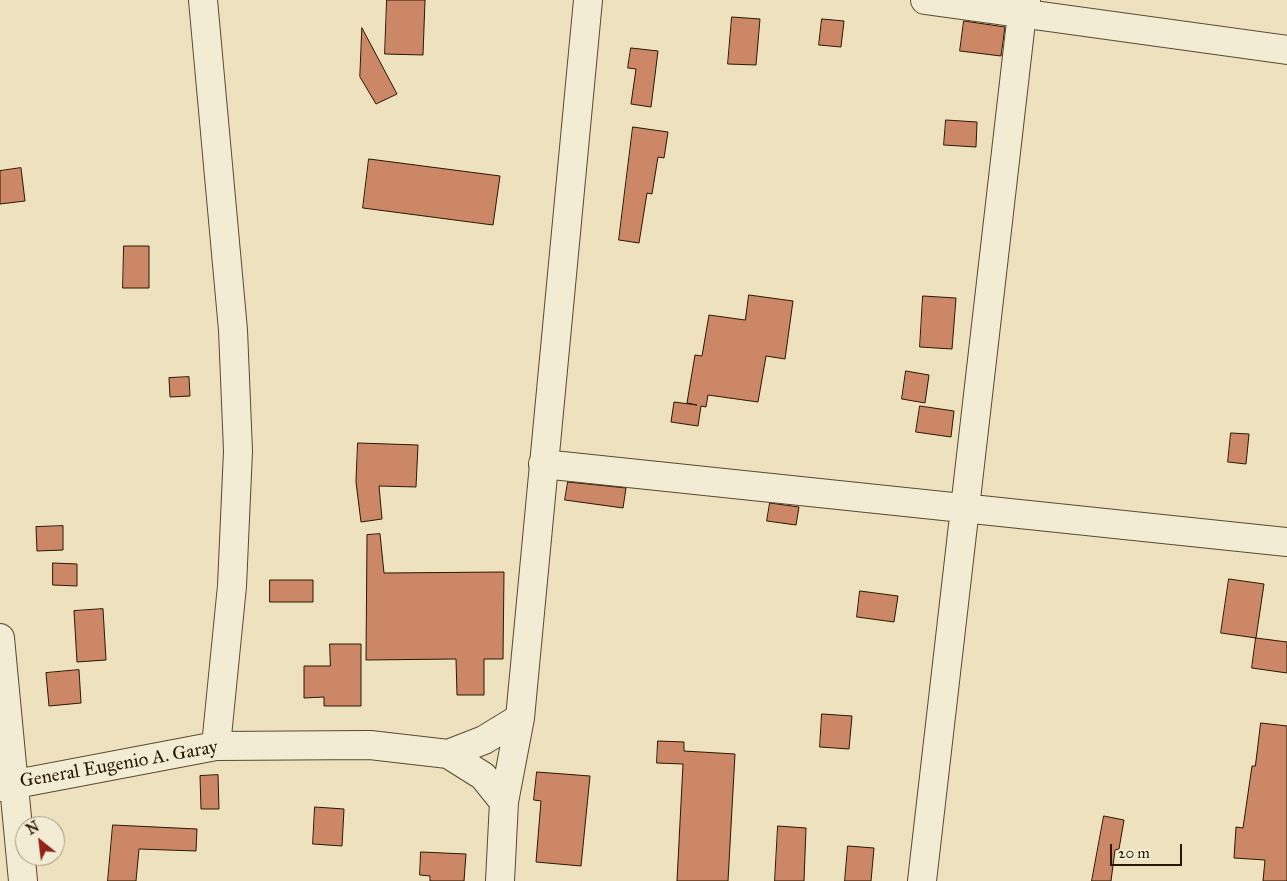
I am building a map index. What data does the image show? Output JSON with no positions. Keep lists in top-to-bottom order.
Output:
{
  "streets": {
    "street": ["General Eugenio A. Garay"]
  },
  "scale_bar": "20 m",
  "north": "top left"
}
